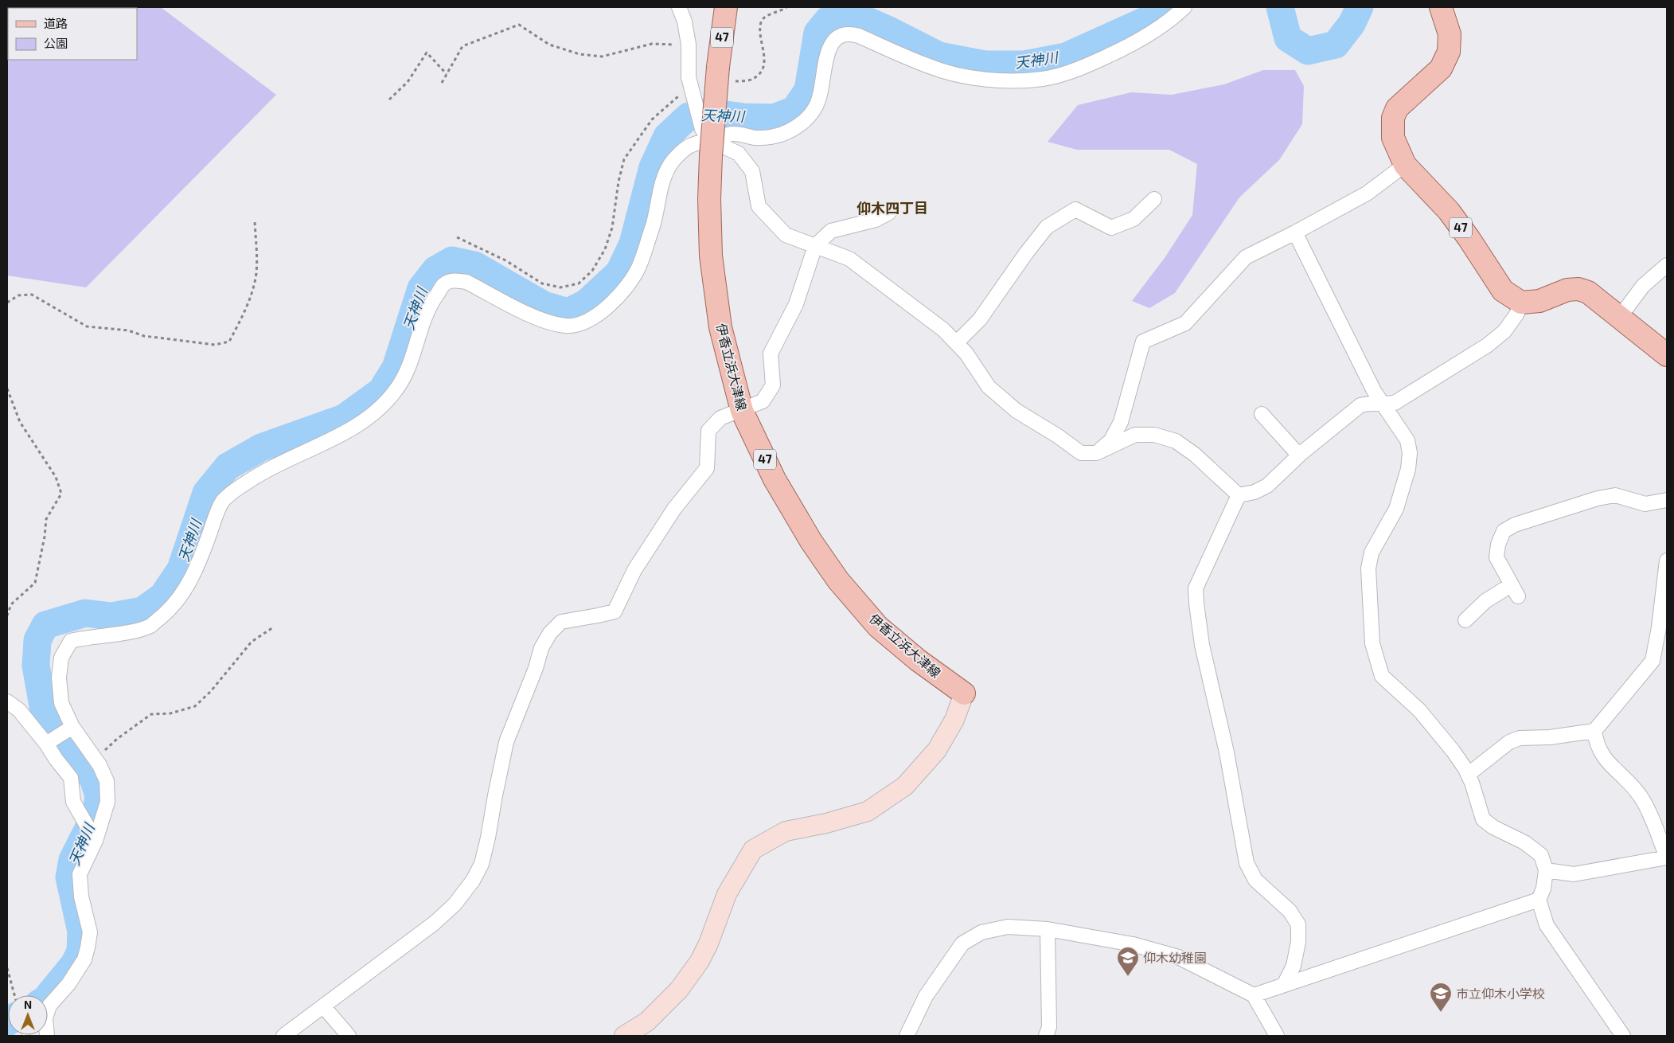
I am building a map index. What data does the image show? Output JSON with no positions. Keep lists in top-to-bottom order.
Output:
{
  "streets": {
    "main road": ["47", "伊香立浜大津線"]
  },
  "districts": ["仰木四丁目"],
  "water": ["天神川"],
  "places": {
    "school or university": ["仰木幼稚園", "市立仰木小学校"]
  },
  "legend": ["道路", "公園"],
  "north": "top"
}
